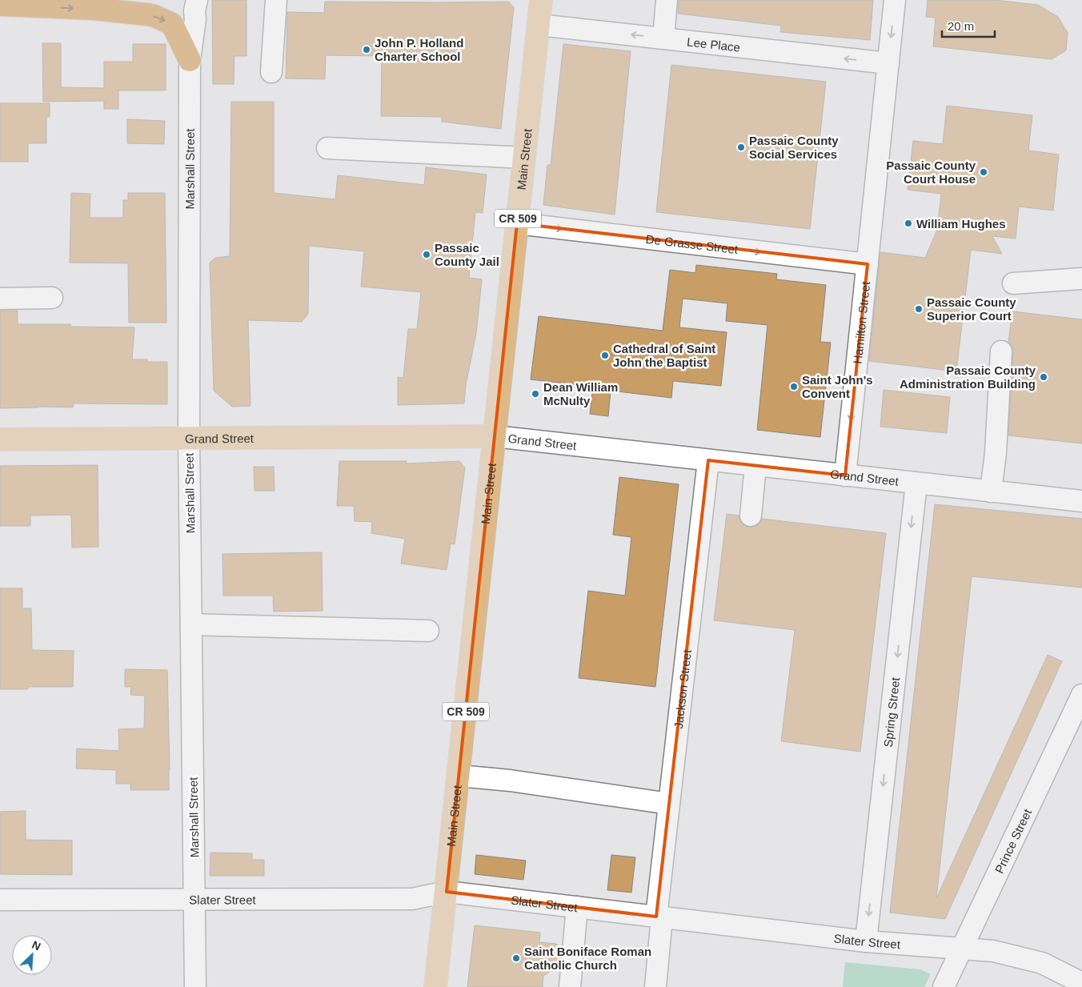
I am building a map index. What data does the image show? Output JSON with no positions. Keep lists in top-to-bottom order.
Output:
{
  "streets": {
    "main road": ["Main Street", "CR 509", "Grand Street"],
    "street": [
      "Lee Place",
      "Marshall Street",
      "De Grasse Street",
      "Hamilton Street",
      "Jackson Street",
      "Spring Street",
      "Prince Street",
      "Slater Street"
    ]
  },
  "crossings": [
    ["Lee Place", "Main Street"],
    ["Lee Place", "Hamilton Street"],
    ["Main Street", "De Grasse Street"],
    ["Main Street", "Grand Street"],
    ["Main Street", "Slater Street"],
    ["Marshall Street", "Grand Street"],
    ["Marshall Street", "Slater Street"],
    ["De Grasse Street", "Hamilton Street"],
    ["Hamilton Street", "Grand Street"],
    ["Grand Street", "Jackson Street"],
    ["Grand Street", "Spring Street"],
    ["Jackson Street", "Slater Street"],
    ["Spring Street", "Slater Street"],
    ["Prince Street", "Slater Street"]
  ],
  "one_way": ["Lee Place", "De Grasse Street", "Spring Street"],
  "places": [
    "John P. Holland Charter School",
    "Passaic County Social Services",
    "Passaic County Court House",
    "William Hughes",
    "Passaic County Jail",
    "Passaic County Superior Court",
    "Cathedral of Saint John the Baptist",
    "Passaic County Administration Building",
    "Saint John's Convent",
    "Dean William McNulty",
    "Saint Boniface Roman Catholic Church"
  ],
  "scale_bar": "20 m",
  "north": "top right"
}
